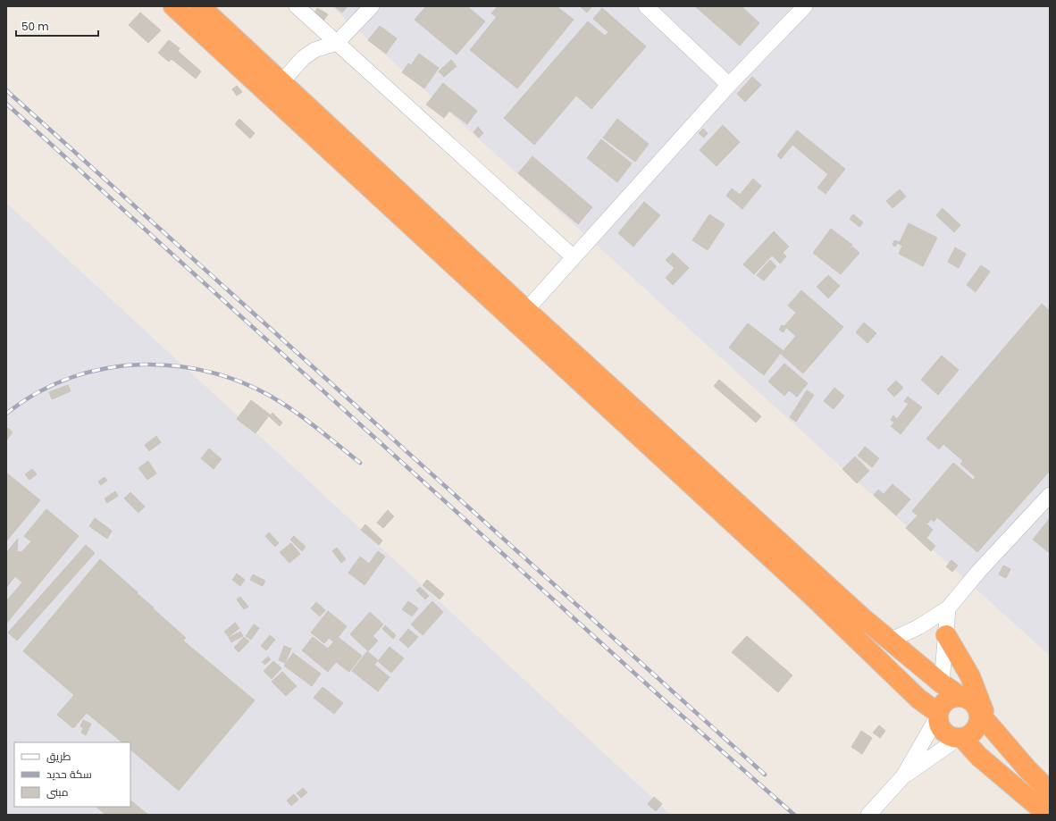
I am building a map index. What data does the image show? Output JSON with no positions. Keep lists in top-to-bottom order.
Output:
{
  "legend": ["طريق", "سكة حديد", "مبنى"],
  "scale_bar": "50 m"
}
